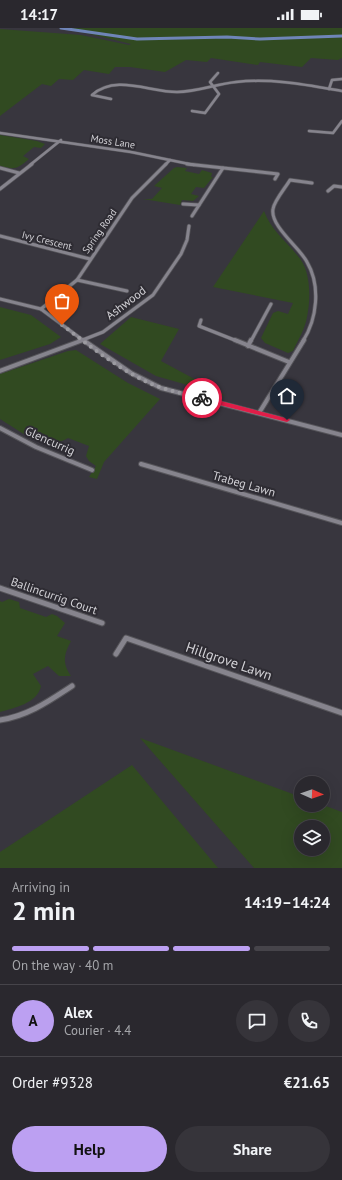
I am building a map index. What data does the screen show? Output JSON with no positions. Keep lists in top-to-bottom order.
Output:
{
  "streets": {
    "street": [
      "Moss Lane",
      "Spring Road",
      "Ivy Crescent",
      "Ashwood",
      "Glencurrig",
      "Trabeg Lawn",
      "Ballincurrig Court",
      "Hillgrove Lawn"
    ]
  },
  "crossings": [
    ["Moss Lane", "Spring Road"],
    ["Spring Road", "Ivy Crescent"]
  ],
  "north": "right",
  "page": {
    "status": "14:17",
    "heading": ["2 min", "Arriving in", "14:19–14:24"],
    "panel": [
      "Alex",
      "Courier · 4.4",
      "Order #9328",
      "€21.65"
    ],
    "bar": "On the way · 40 m",
    "round": "A",
    "buttons": ["Help", "Share"]
  }
}
